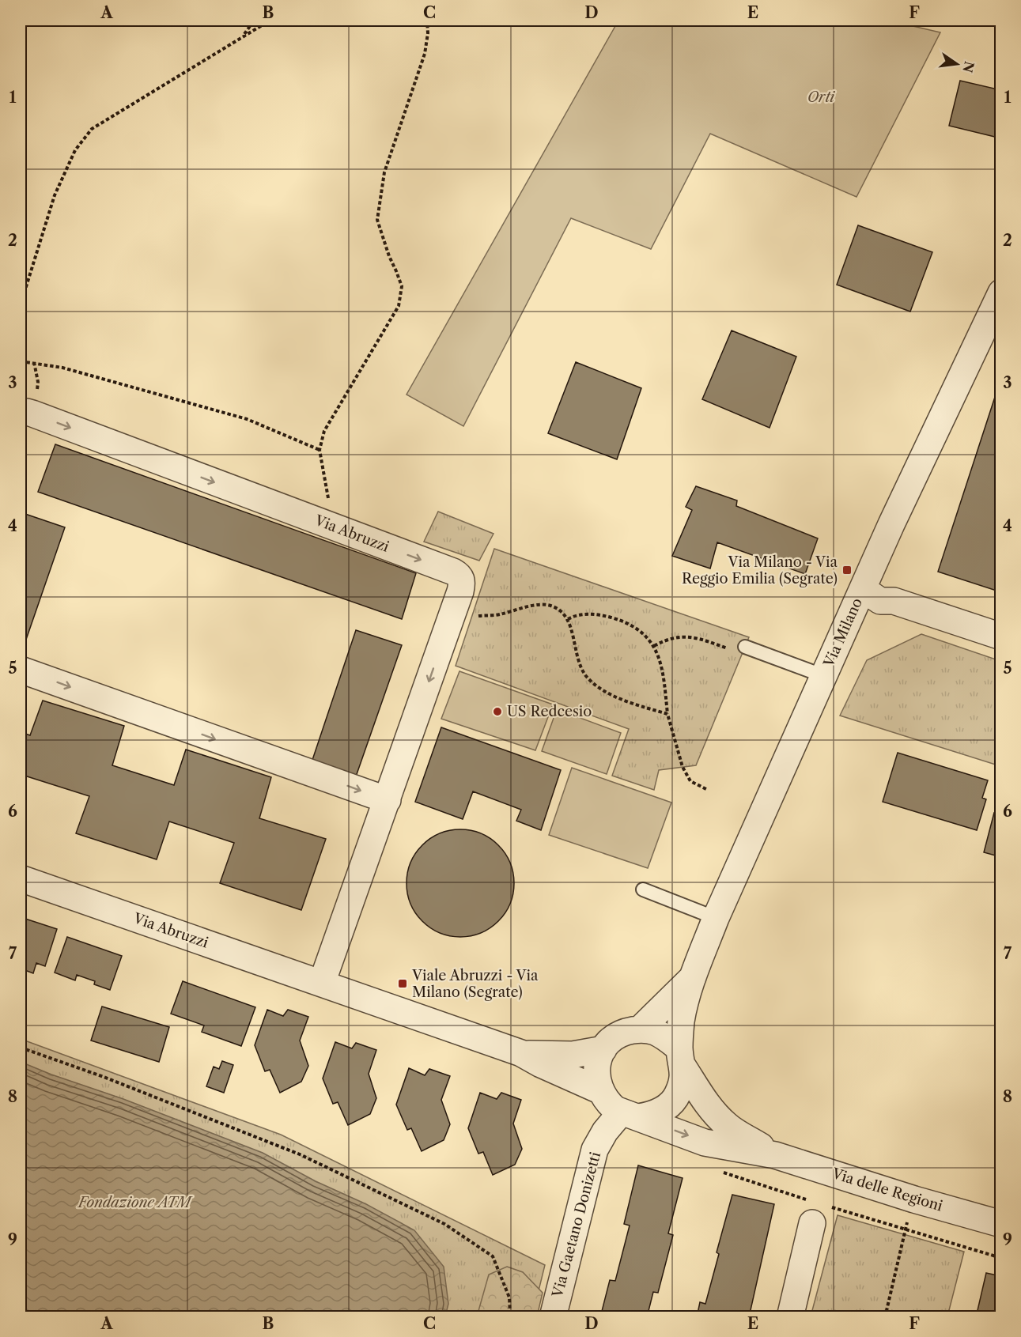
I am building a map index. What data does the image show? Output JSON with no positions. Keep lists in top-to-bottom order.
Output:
{
  "streets": {
    "street": [
      "Via Abruzzi",
      "Via Milano",
      "Via delle Regioni",
      "Via Gaetano Donizetti"
    ]
  },
  "crossings": [
    ["Via Abruzzi", "Via Milano"],
    ["Via Abruzzi", "Via Gaetano Donizetti"],
    ["Via Milano", "Via Gaetano Donizetti"]
  ],
  "parks": ["Orti", "Fondazione ATM"],
  "places": {
    "transit": ["Via Milano - Via Reggio Emilia (Segrate)", "Viale Abruzzi - Via Milano (Segrate)"],
    "other": ["US Redcesio"]
  },
  "north": "right",
  "grid": {
    "columns": [
      "A",
      "B",
      "C",
      "D",
      "E",
      "F"
    ],
    "rows": [
      "1",
      "2",
      "3",
      "4",
      "5",
      "6",
      "7",
      "8",
      "9"
    ]
  }
}
